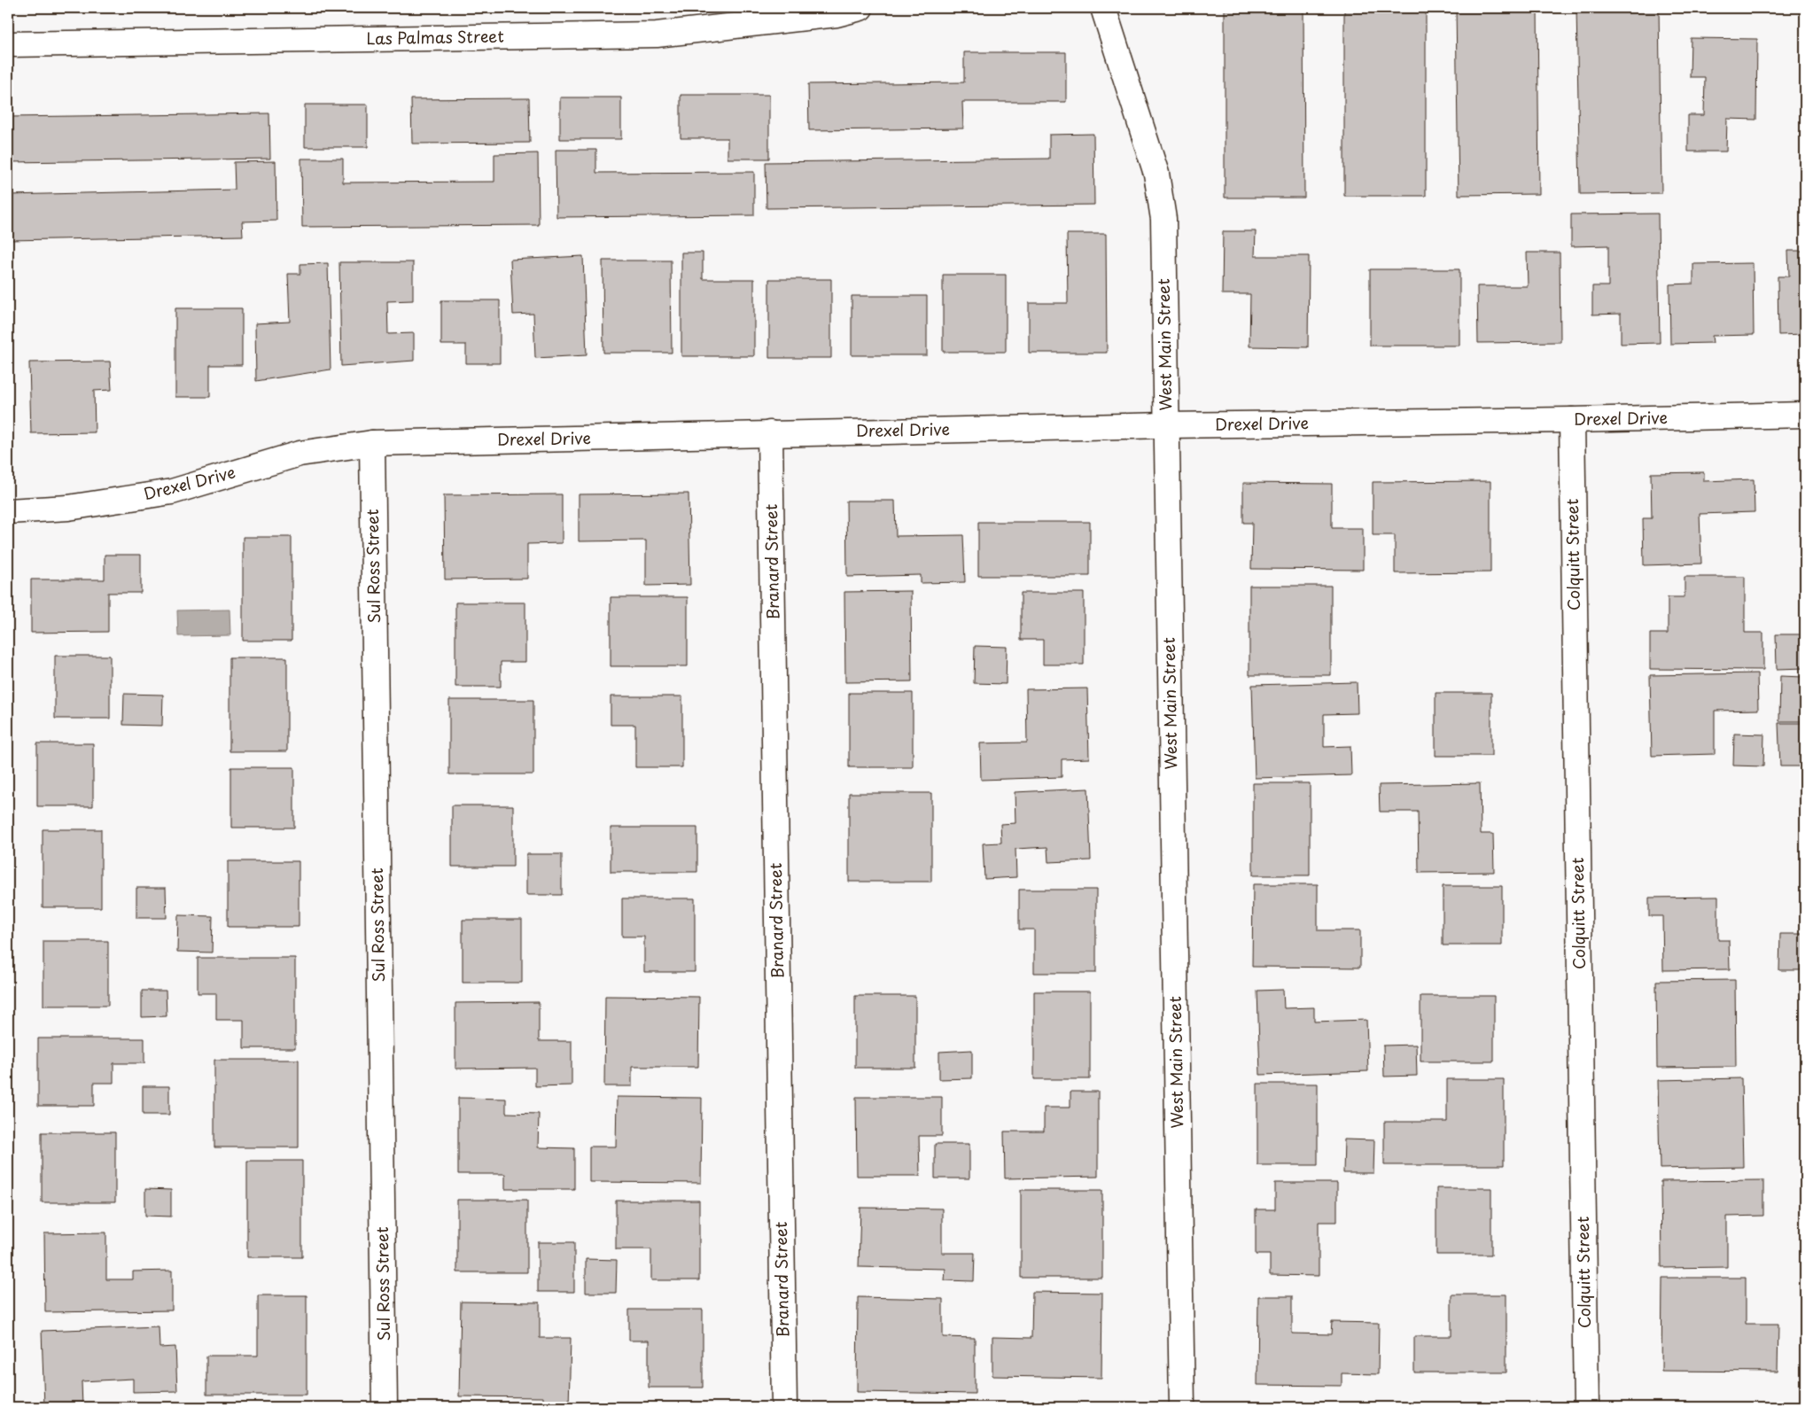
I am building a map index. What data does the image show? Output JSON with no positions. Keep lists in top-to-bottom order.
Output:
{
  "streets": {
    "street": [
      "Las Palmas Street",
      "West Main Street",
      "Drexel Drive",
      "Colquitt Street",
      "Branard Street",
      "Sul Ross Street"
    ]
  },
  "crossings": [
    ["West Main Street", "Drexel Drive"],
    ["Drexel Drive", "Colquitt Street"],
    ["Drexel Drive", "Branard Street"],
    ["Drexel Drive", "Sul Ross Street"]
  ]
}
